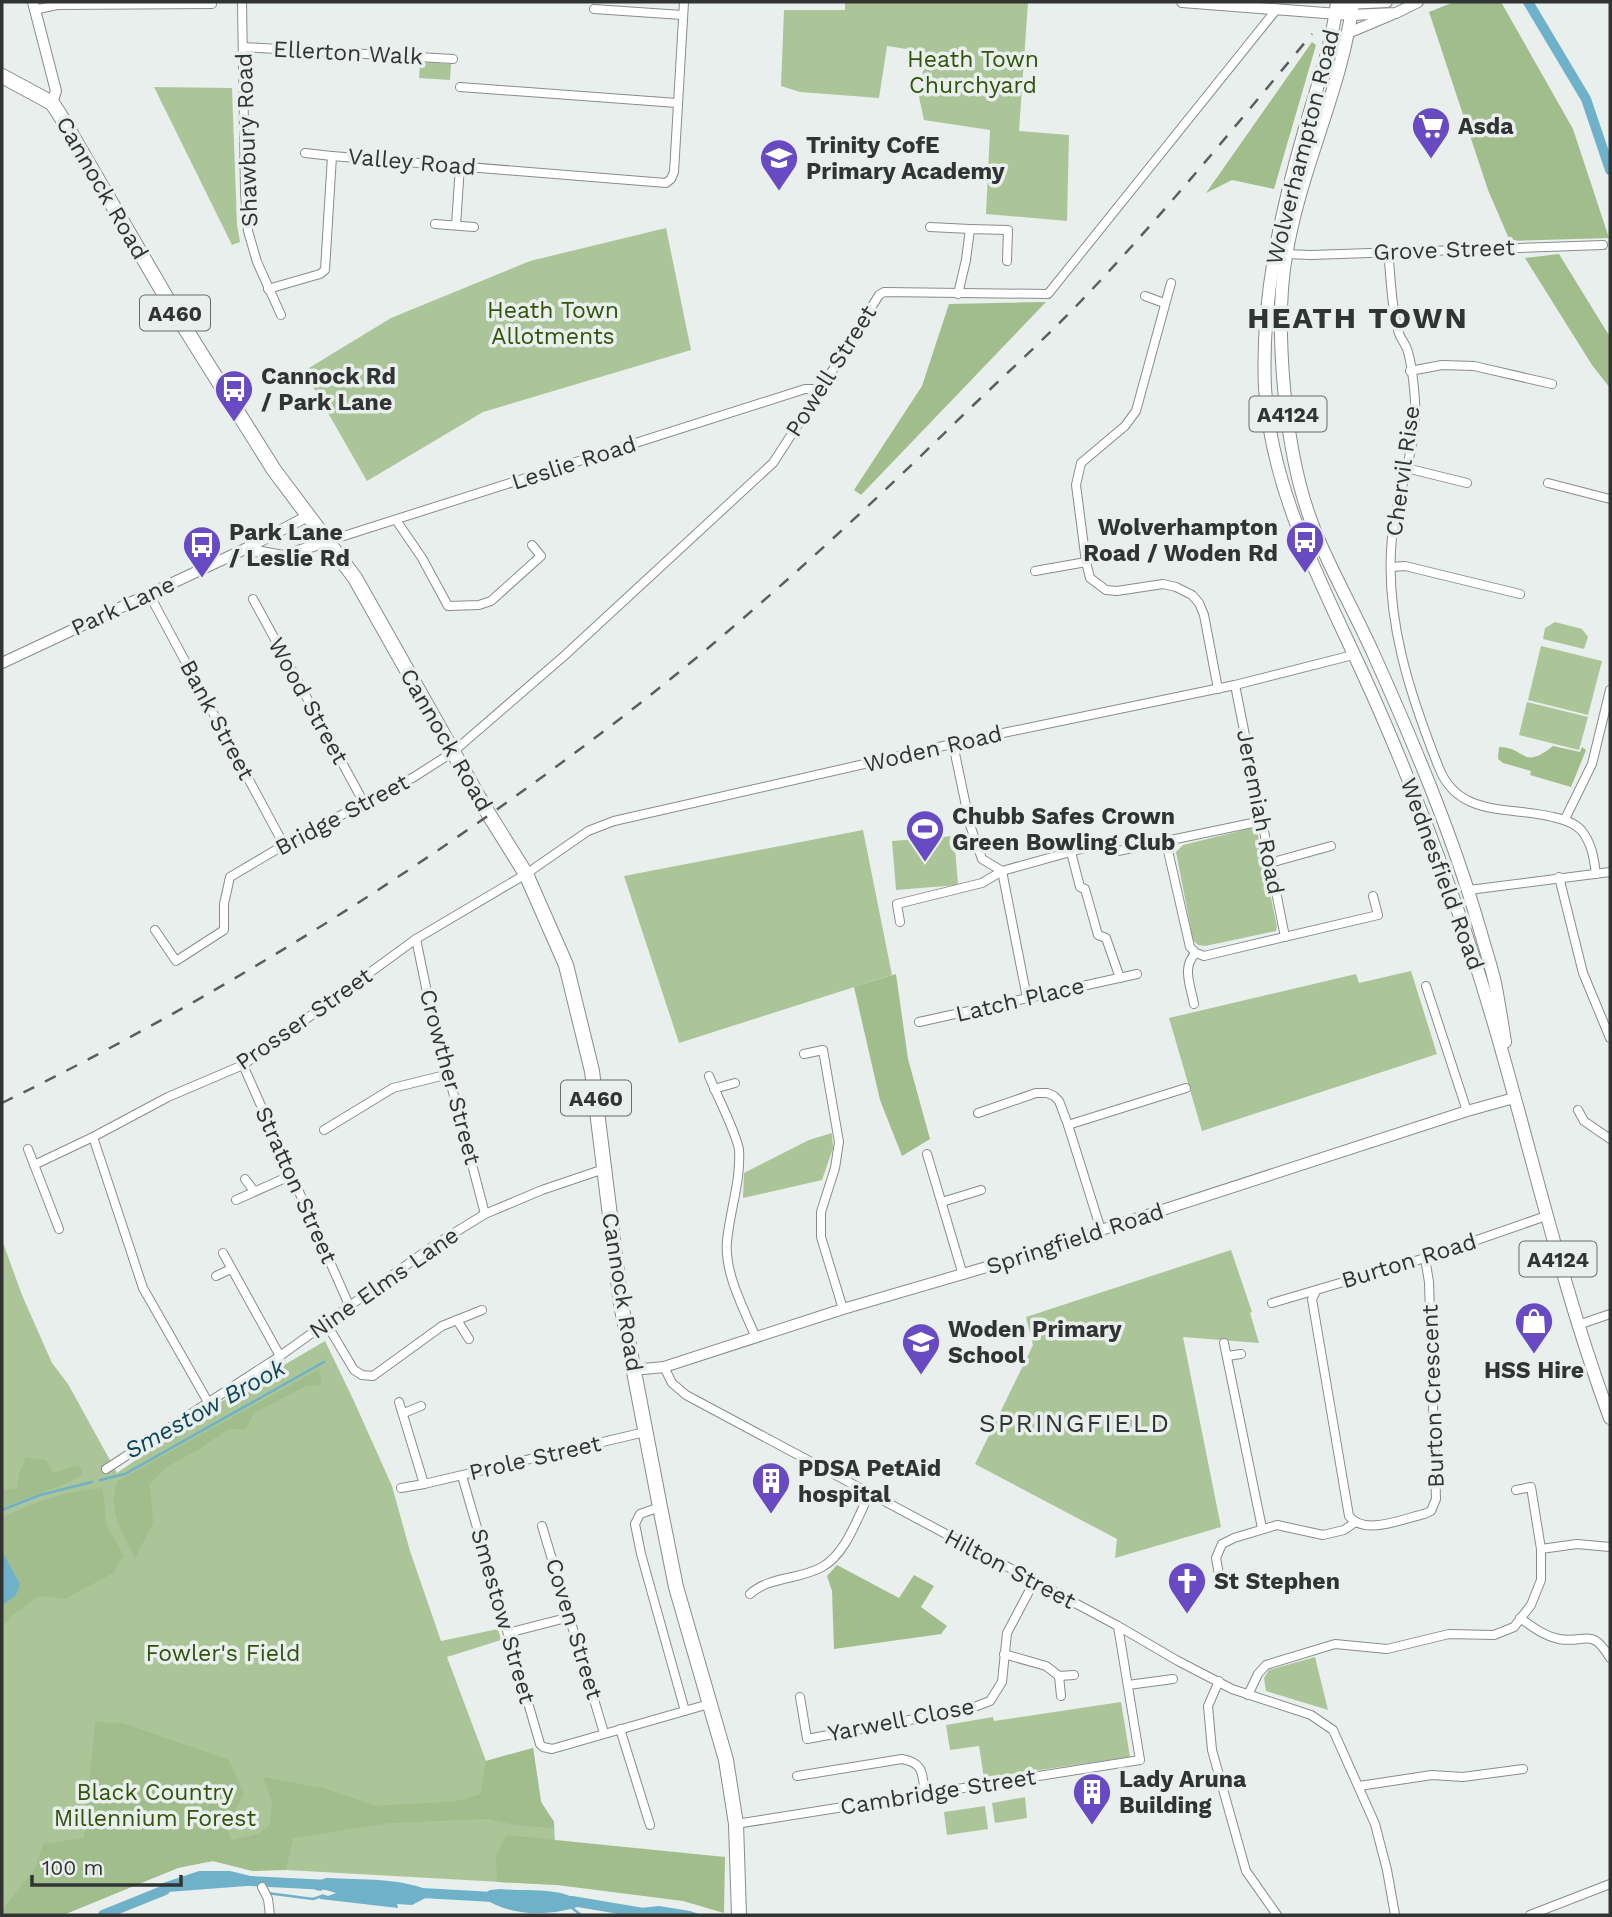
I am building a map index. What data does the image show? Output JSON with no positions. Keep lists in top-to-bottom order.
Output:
{
  "streets": {
    "highway": ["Cannock Road", "A460"],
    "main road": ["Wolverhampton Road", "A4124", "Wednesfield Road"],
    "street": [
      "Ellerton Walk",
      "Shawbury Road",
      "Valley Road",
      "Grove Street",
      "Powell Street",
      "Leslie Road",
      "Chervil Rise",
      "Park Lane",
      "Wood Street",
      "Bank Street",
      "Woden Road",
      "Jeremiah Road",
      "Bridge Street",
      "Latch Place",
      "Prosser Street",
      "Crowther Street",
      "Stratton Street",
      "Springfield Road",
      "Burton Road",
      "Nine Elms Lane",
      "Burton Crescent",
      "Prole Street",
      "Hilton Street",
      "Smestow Street",
      "Coven Street",
      "Yarwell Close",
      "Cambridge Street"
    ]
  },
  "crossings": [
    ["Ellerton Walk", "Shawbury Road"],
    ["Shawbury Road", "Valley Road"],
    ["Wolverhampton Road", "Grove Street"],
    ["Wolverhampton Road", "Woden Road"],
    ["Wolverhampton Road", "Wednesfield Road"],
    ["Cannock Road", "Powell Street"],
    ["Cannock Road", "Leslie Road"],
    ["Cannock Road", "Park Lane"],
    ["Cannock Road", "Woden Road"],
    ["Cannock Road", "Bridge Street"],
    ["Cannock Road", "Prosser Street"],
    ["Cannock Road", "Springfield Road"],
    ["Cannock Road", "Nine Elms Lane"],
    ["Cannock Road", "Prole Street"],
    ["Cannock Road", "Cambridge Street"],
    ["Grove Street", "Chervil Rise"],
    ["Powell Street", "Leslie Road"],
    ["Powell Street", "Bridge Street"],
    ["Park Lane", "Bank Street"],
    ["Wood Street", "Bridge Street"],
    ["Bank Street", "Bridge Street"],
    ["Woden Road", "Jeremiah Road"],
    ["Woden Road", "Wednesfield Road"],
    ["Woden Road", "Prosser Street"],
    ["Wednesfield Road", "Springfield Road"],
    ["Wednesfield Road", "Burton Road"],
    ["Prosser Street", "Crowther Street"],
    ["Prosser Street", "Stratton Street"],
    ["Crowther Street", "Nine Elms Lane"],
    ["Stratton Street", "Nine Elms Lane"],
    ["Springfield Road", "Hilton Street"],
    ["Burton Road", "Burton Crescent"],
    ["Prole Street", "Smestow Street"],
    ["Hilton Street", "Yarwell Close"],
    ["Smestow Street", "Coven Street"]
  ],
  "districts": ["HEATH TOWN", "SPRINGFIELD"],
  "water": ["Smestow Brook"],
  "parks": [
    "Heath Town Churchyard",
    "Heath Town Allotments",
    "Fowler's Field",
    "Black Country Millennium Forest"
  ],
  "places": {
    "supermarket": ["Asda"],
    "school or university": ["Trinity CofE Primary Academy", "Woden Primary School"],
    "bus stop": ["Cannock Rd / Park Lane", "Wolverhampton Road / Woden Rd", "Park Lane / Leslie Rd"],
    "sports": ["Chubb Safes Crown Green Bowling Club"],
    "shop": ["HSS Hire"],
    "building": ["PDSA PetAid hospital", "Lady Aruna Building"],
    "church": ["St Stephen"]
  },
  "scale_bar": "100 m"
}
